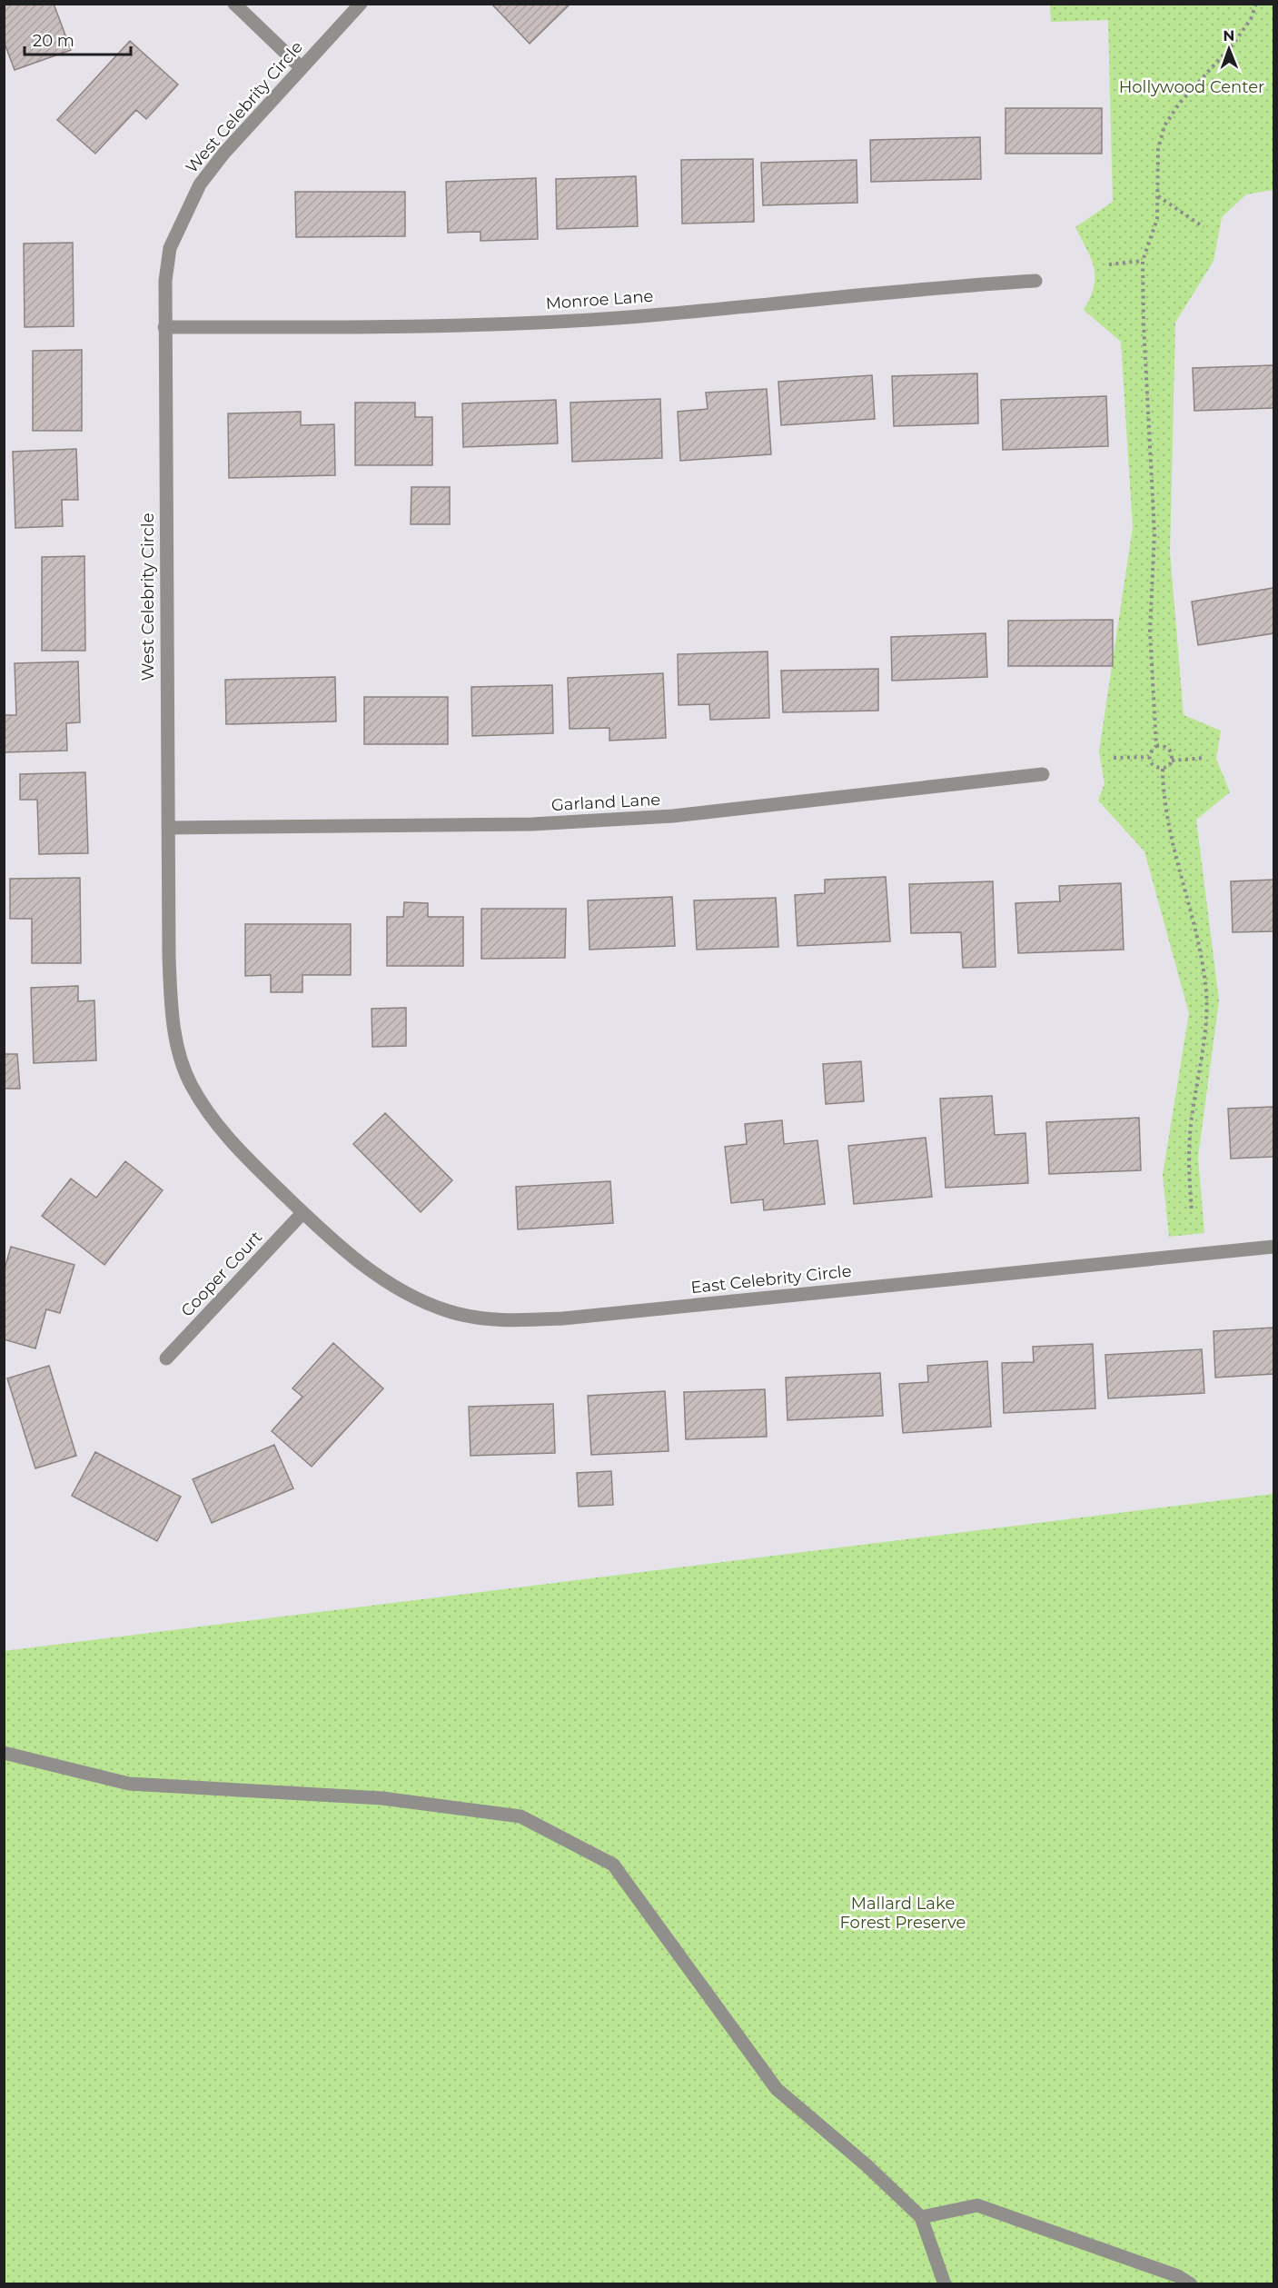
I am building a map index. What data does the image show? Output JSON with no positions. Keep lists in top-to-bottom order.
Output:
{
  "streets": {
    "street": [
      "West Celebrity Circle",
      "Monroe Lane",
      "Garland Lane",
      "Cooper Court",
      "East Celebrity Circle"
    ]
  },
  "crossings": [
    ["West Celebrity Circle", "Monroe Lane"],
    ["West Celebrity Circle", "Garland Lane"],
    ["West Celebrity Circle", "Cooper Court"],
    ["West Celebrity Circle", "East Celebrity Circle"],
    ["Cooper Court", "East Celebrity Circle"]
  ],
  "parks": ["Hollywood Center", "Mallard Lake Forest Preserve"],
  "scale_bar": "20 m",
  "north": "top"
}
